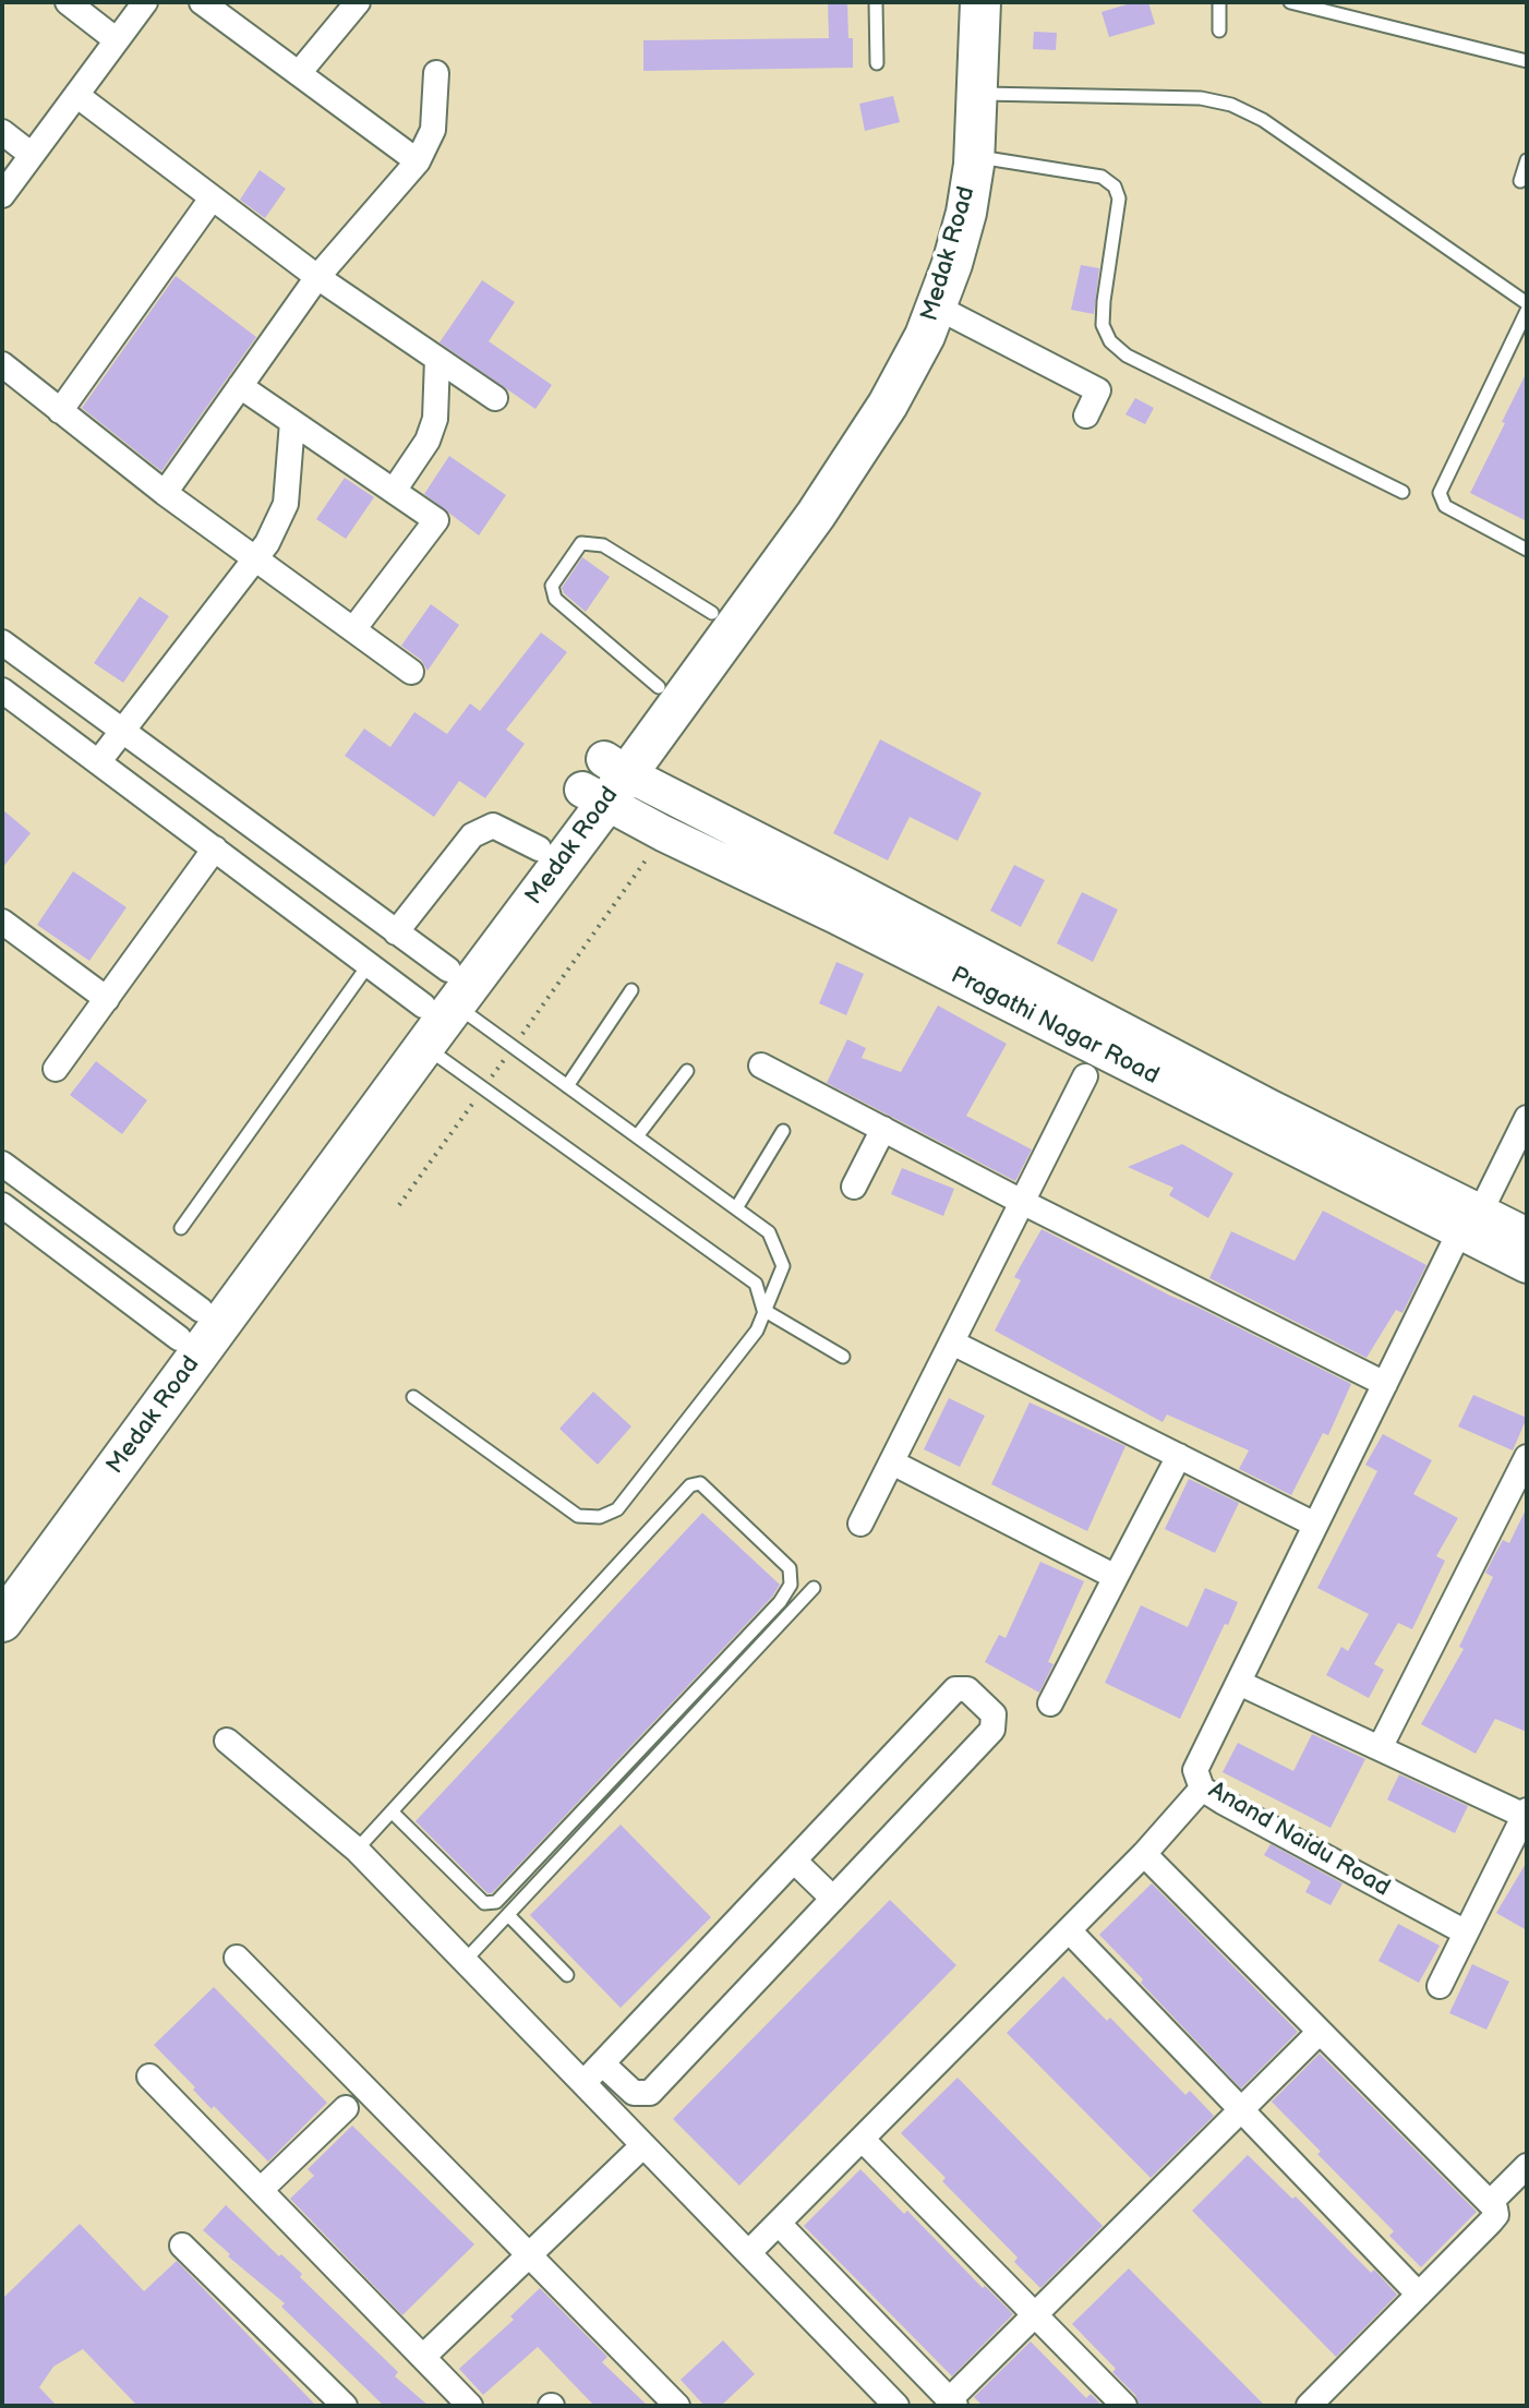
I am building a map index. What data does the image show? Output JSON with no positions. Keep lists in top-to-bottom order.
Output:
{
  "streets": {
    "main road": ["Medak Road", "Pragathi Nagar Road"],
    "street": ["Anand Naidu Road"]
  },
  "crossings": [
    ["Medak Road", "Pragathi Nagar Road"],
    ["Pragathi Nagar Road", "Anand Naidu Road"]
  ]
}
